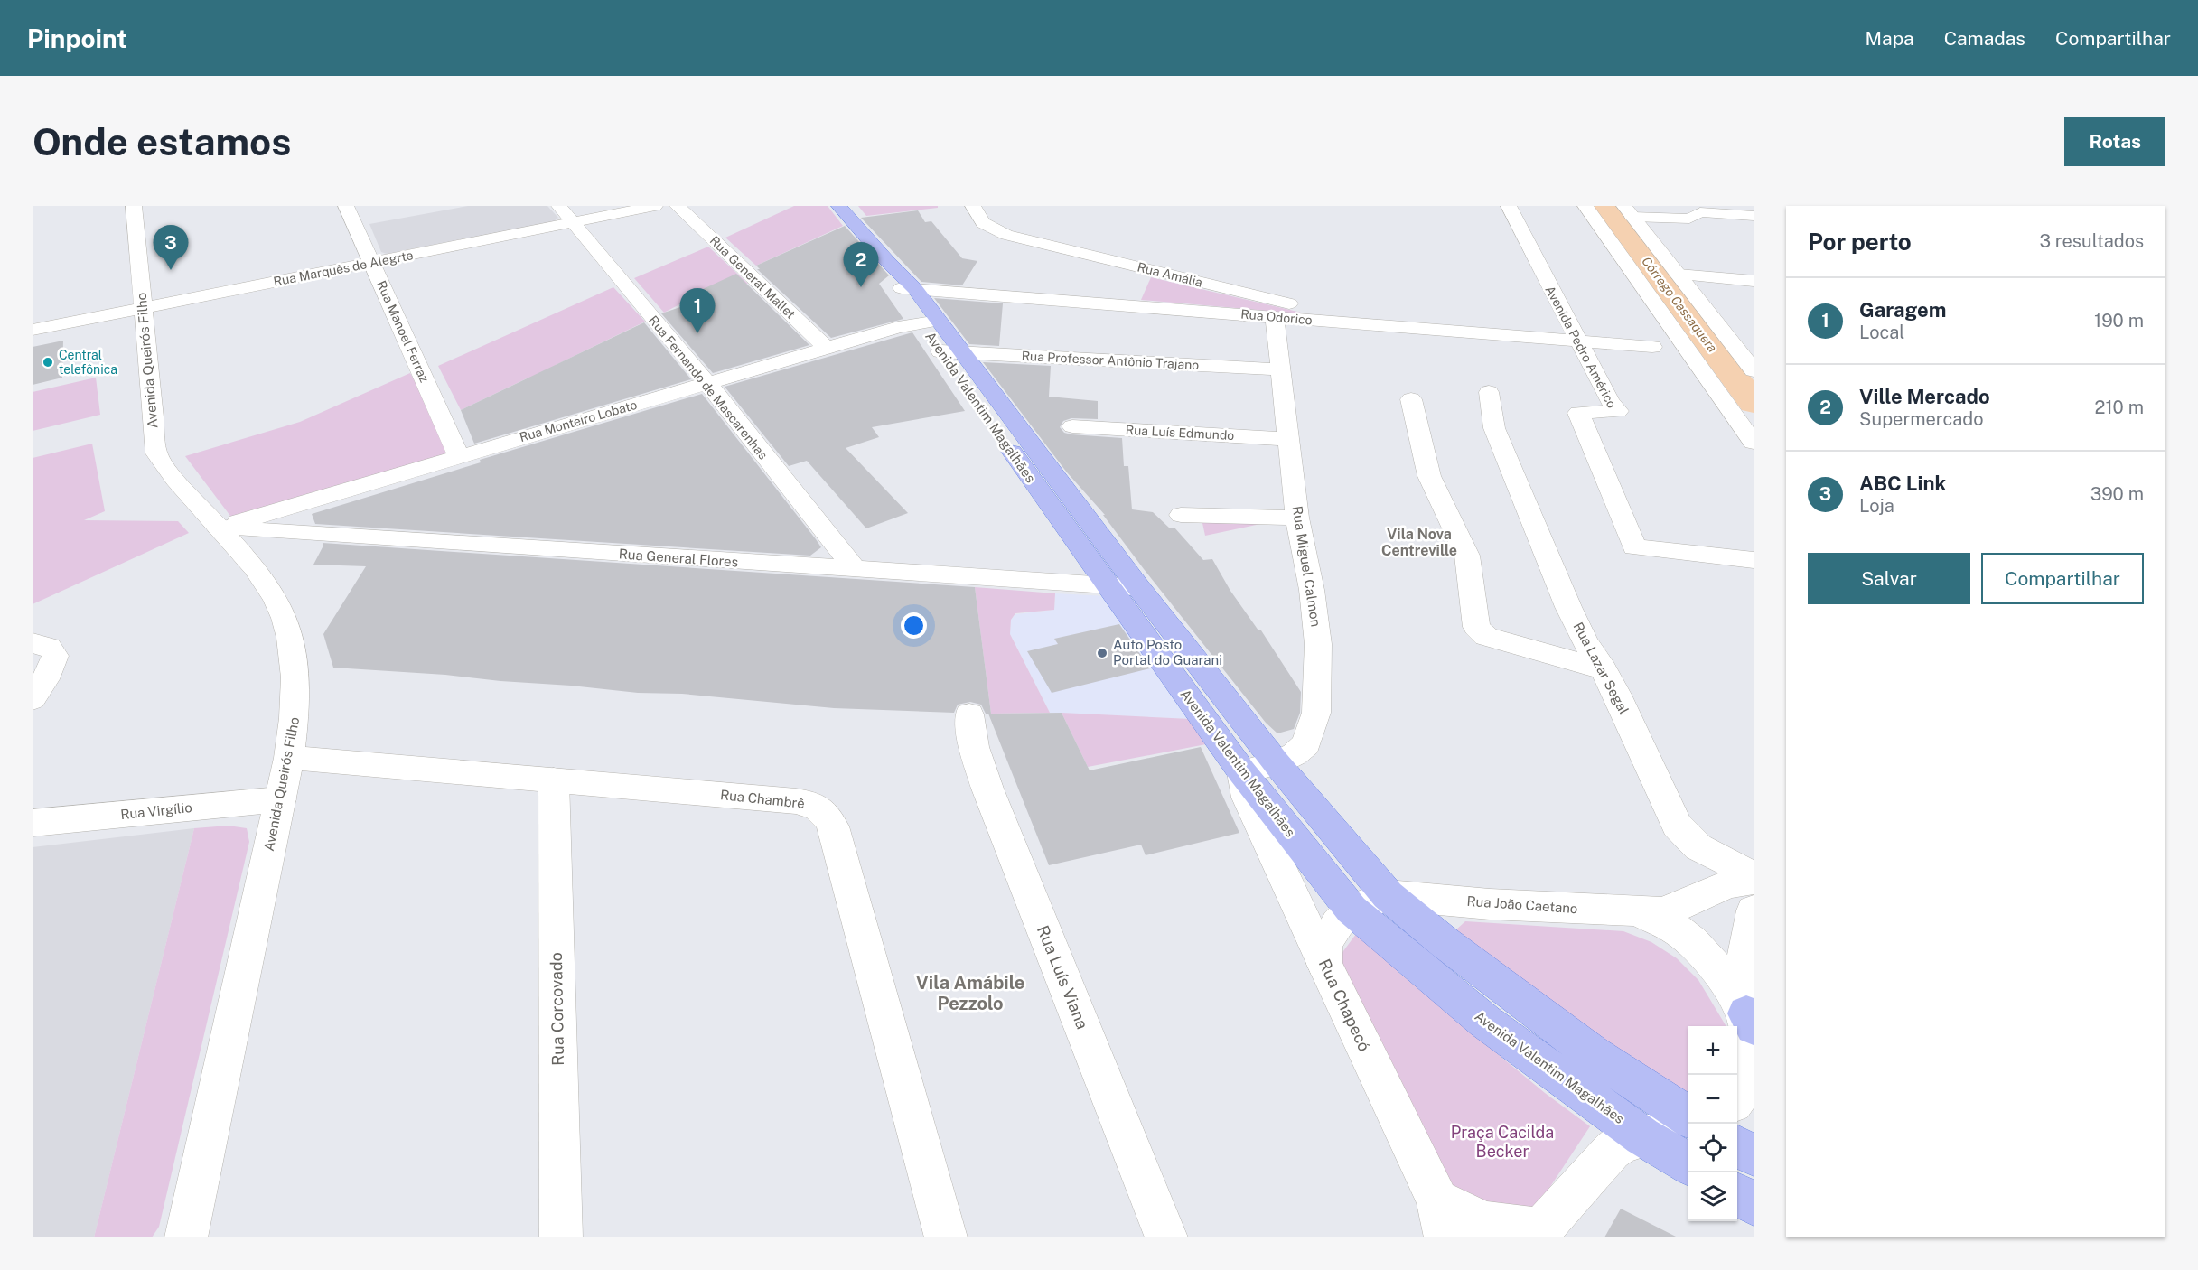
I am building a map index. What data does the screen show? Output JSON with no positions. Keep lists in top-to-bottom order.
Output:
{
  "streets": {
    "main road": ["Avenida Valentim Magalhães"],
    "street": [
      "Rua Marquês de Alegrte",
      "Rua Amália",
      "Rua General Mallet",
      "Rua Odorico",
      "Rua Manoel Ferraz",
      "Avenida Pedro Américo",
      "Avenida Queirós Filho",
      "Rua Professor Antônio Trajano",
      "Rua Fernando de Mascarenhas",
      "Rua Monteiro Lobato",
      "Rua Luís Edmundo",
      "Rua General Flores",
      "Rua Miguel Calmon",
      "Rua Lazar Segal",
      "Rua Chambrê",
      "Rua Virgílio",
      "Rua João Caetano",
      "Rua Luís Viana",
      "Rua Chapecó",
      "Rua Corcovado"
    ]
  },
  "crossings": [
    ["Rua Marquês de Alegrte", "Rua Manoel Ferraz"],
    ["Rua Marquês de Alegrte", "Avenida Queirós Filho"],
    ["Rua Marquês de Alegrte", "Rua Fernando de Mascarenhas"],
    ["Rua Amália", "Rua Odorico"],
    ["Rua General Mallet", "Rua Monteiro Lobato"],
    ["Rua Odorico", "Avenida Pedro Américo"],
    ["Rua Odorico", "Avenida Valentim Magalhães"],
    ["Rua Odorico", "Rua Miguel Calmon"],
    ["Rua Manoel Ferraz", "Rua Monteiro Lobato"],
    ["Avenida Queirós Filho", "Rua Monteiro Lobato"],
    ["Avenida Queirós Filho", "Rua General Flores"],
    ["Avenida Queirós Filho", "Rua Chambrê"],
    ["Avenida Queirós Filho", "Rua Virgílio"],
    ["Rua Professor Antônio Trajano", "Avenida Valentim Magalhães"],
    ["Rua Professor Antônio Trajano", "Rua Miguel Calmon"],
    ["Rua Fernando de Mascarenhas", "Rua Monteiro Lobato"],
    ["Rua Fernando de Mascarenhas", "Rua General Flores"],
    ["Avenida Valentim Magalhães", "Rua Monteiro Lobato"],
    ["Avenida Valentim Magalhães", "Rua General Flores"],
    ["Avenida Valentim Magalhães", "Rua Miguel Calmon"],
    ["Avenida Valentim Magalhães", "Rua João Caetano"],
    ["Avenida Valentim Magalhães", "Rua Chapecó"],
    ["Rua Monteiro Lobato", "Rua General Flores"],
    ["Rua Luís Edmundo", "Rua Miguel Calmon"],
    ["Rua Miguel Calmon", "Rua Chapecó"],
    ["Rua Lazar Segal", "Rua João Caetano"],
    ["Rua Chambrê", "Rua Corcovado"],
    ["Rua João Caetano", "Rua Chapecó"]
  ],
  "districts": ["Vila Nova Centreville", "Vila Amábile Pezzolo"],
  "water": ["Córrego Cassaquera"],
  "parks": ["Praça Cacilda Becker"],
  "places": ["Central telefônica", "Auto Posto Portal do Guarani"],
  "page": {
    "header": "Pinpoint",
    "nav": ["Mapa", "Camadas", "Compartilhar"],
    "buttons": [
      "Rotas",
      ["Salvar", "Compartilhar"]
    ],
    "title": "Onde estamos",
    "heading": ["Por perto", "3 resultados"],
    "pins": ["3", "2", "1"],
    "list": [
      {
        "mark": "1",
        "name": "Garagem",
        "note": "Local",
        "value": "190 m"
      },
      {
        "mark": "2",
        "name": "Ville Mercado",
        "note": "Supermercado",
        "value": "210 m"
      },
      {
        "mark": "3",
        "name": "ABC Link",
        "note": "Loja",
        "value": "390 m"
      }
    ],
    "map_buttons": ["+", "−"]
  }
}
